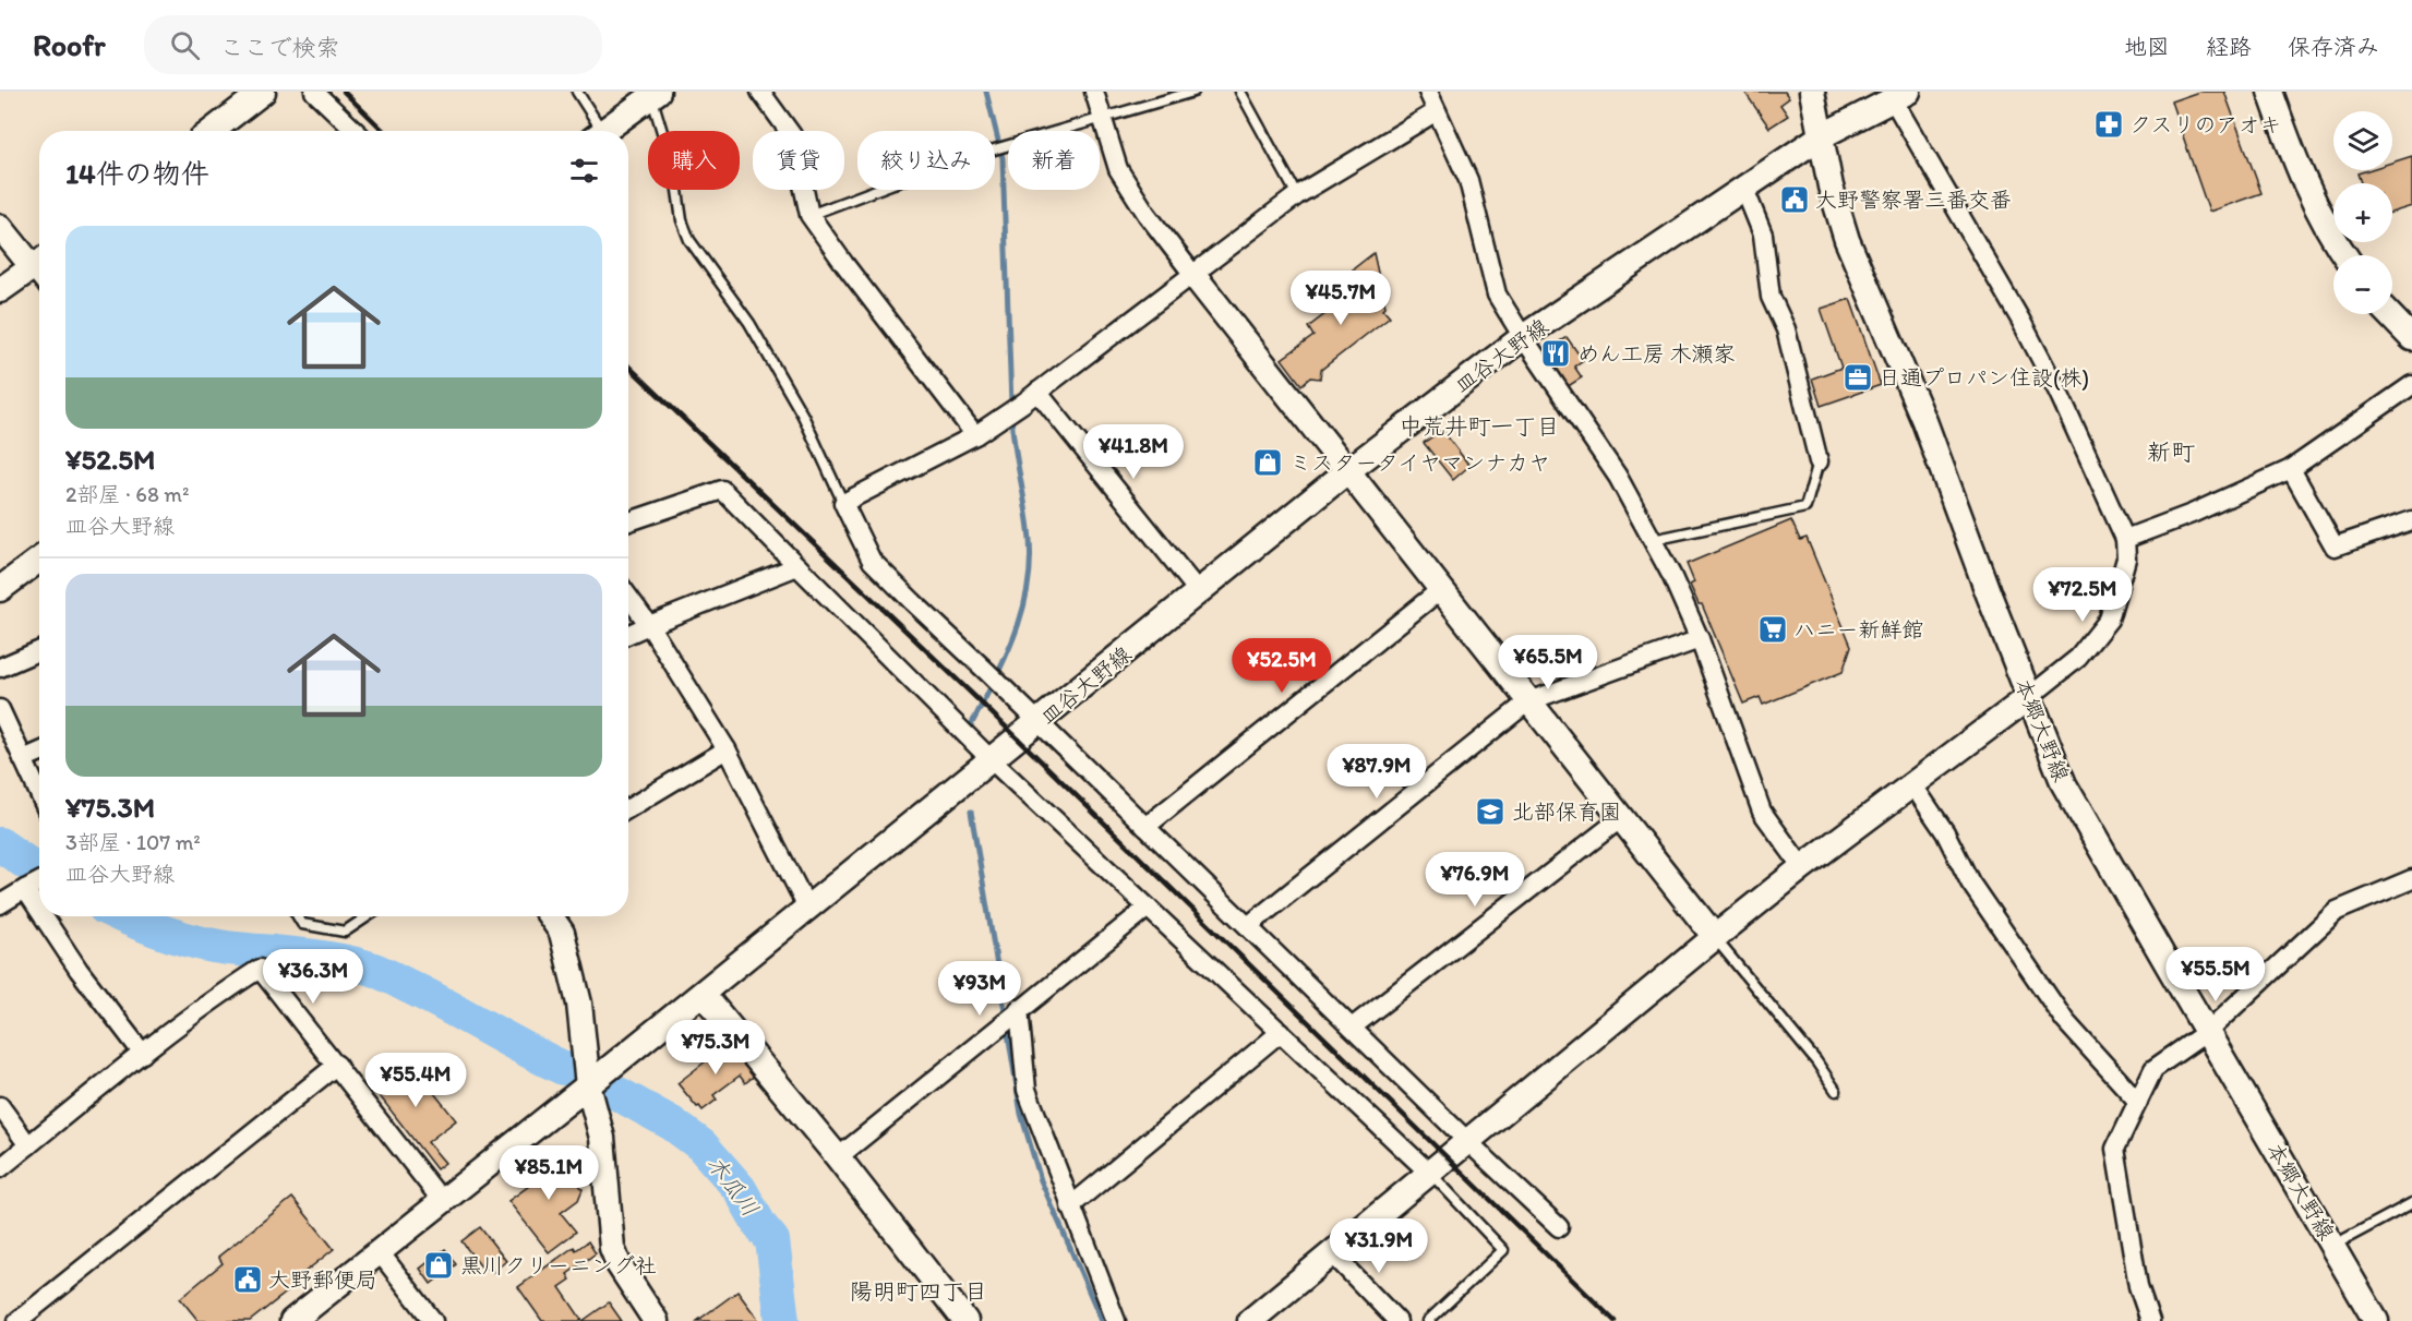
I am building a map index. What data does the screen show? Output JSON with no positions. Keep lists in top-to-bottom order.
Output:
{
  "streets": {
    "main road": ["皿谷大野線", "本郷大野線"]
  },
  "crossings": [
    ["皿谷大野線", "本郷大野線"]
  ],
  "districts": ["中荒井町一丁目", "新町", "陽明町四丁目"],
  "water": ["木瓜川"],
  "places": {
    "pharmacy": ["クスリのアオキ"],
    "public building": ["大野警察署三番交番", "大野郵便局"],
    "restaurant": ["めん工房 木瀬家"],
    "office": ["日通プロパン住設(株)"],
    "shop": ["ミスタータイヤマンナカヤ", "黒川クリーニング社"],
    "supermarket": ["ハニー新鮮館"],
    "school or university": ["北部保育園"]
  },
  "page": {
    "header": "Roofr",
    "search": "ここで検索",
    "nav": ["地図", "経路", "保存済み"],
    "map_buttons": ["+", "−"],
    "chip": [
      "購入",
      "賃貸",
      "絞り込み",
      "新着"
    ],
    "heading": "14件の物件",
    "list": [
      {
        "name": "¥52.5M",
        "note": "2部屋 · 68 m² · 皿谷大野線"
      },
      {
        "name": "¥75.3M",
        "note": "3部屋 · 107 m² · 皿谷大野線"
      }
    ],
    "price": [
      "¥45.7M",
      "¥41.8M",
      "¥72.5M",
      "¥65.5M",
      "¥52.5M",
      "¥87.9M",
      "¥76.9M",
      "¥55.5M",
      "¥36.3M",
      "¥93M",
      "¥75.3M",
      "¥55.4M",
      "¥85.1M",
      "¥31.9M"
    ]
  }
}
